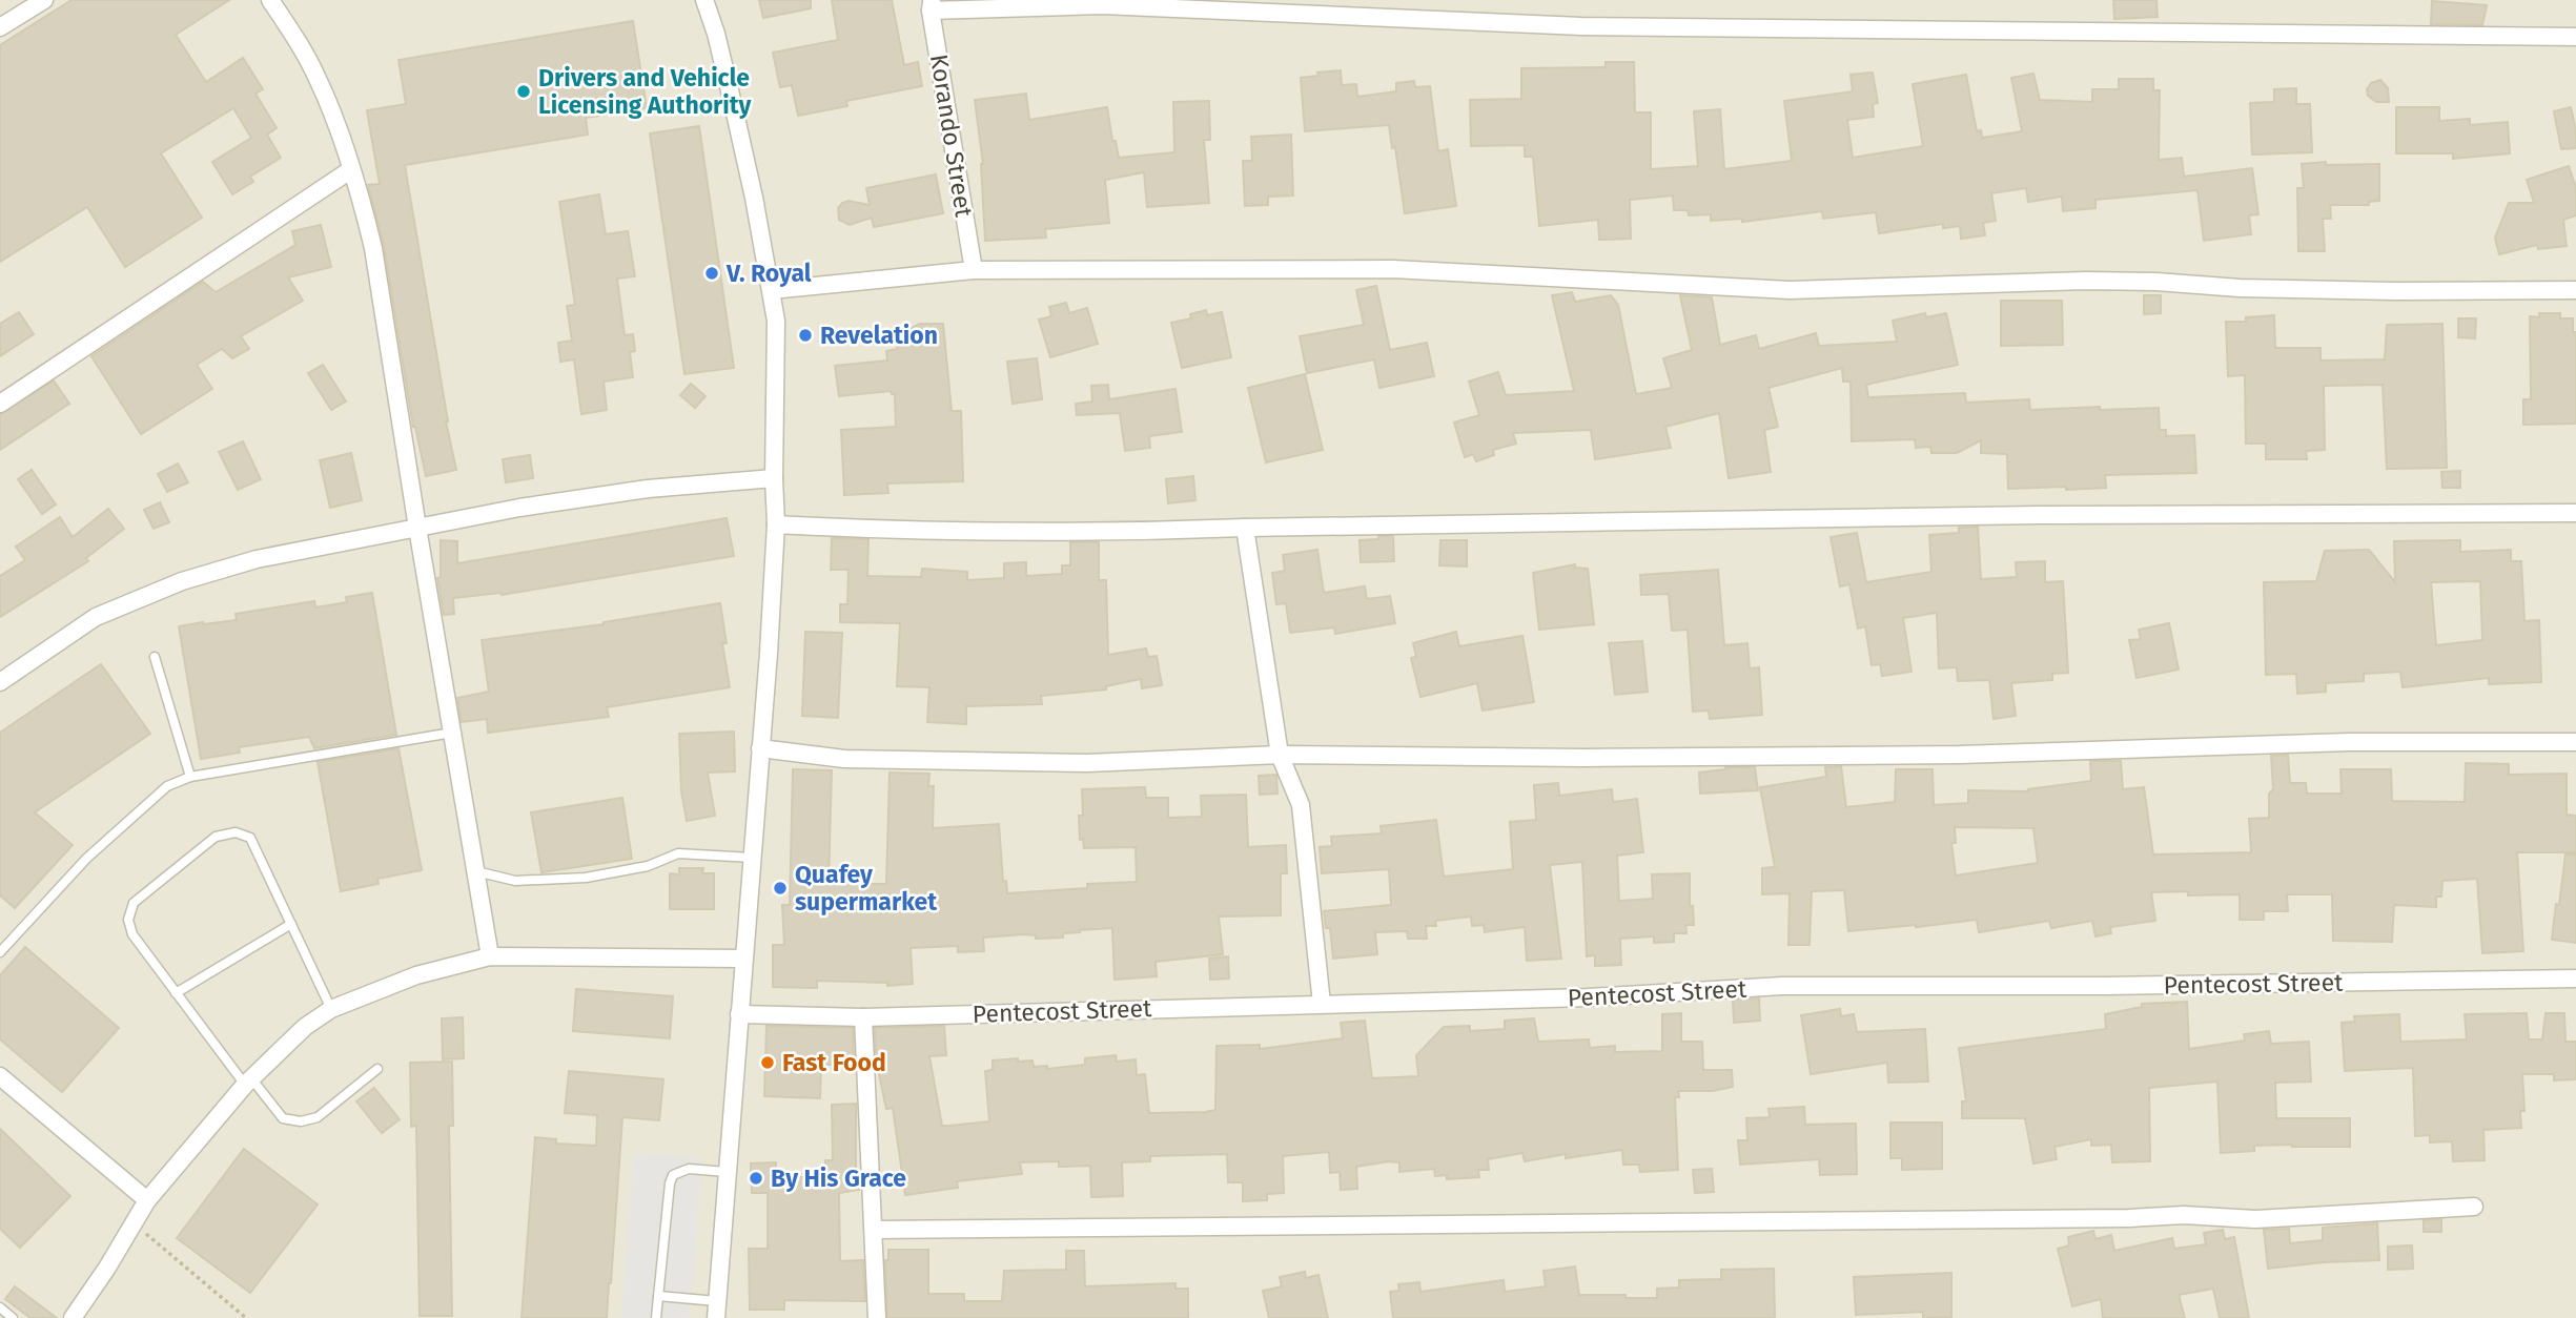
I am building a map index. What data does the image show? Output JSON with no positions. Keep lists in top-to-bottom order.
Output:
{
  "streets": {
    "street": ["Korando Street", "Pentecost Street"]
  },
  "places": [
    "Drivers and Vehicle Licensing Authority",
    "V. Royal",
    "Revelation",
    "Quafey supermarket",
    "Fast Food",
    "By His Grace"
  ]
}
